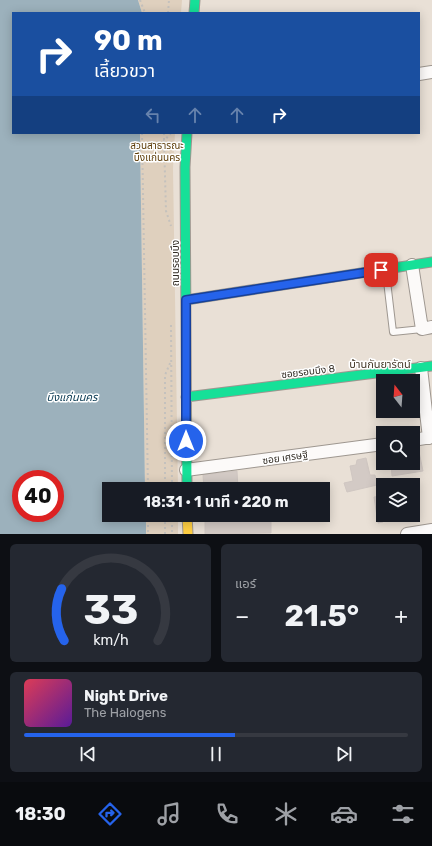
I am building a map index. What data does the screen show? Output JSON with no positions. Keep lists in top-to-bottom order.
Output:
{
  "streets": {
    "street": ["ถนนรอบบึง", "ซอยรอบบึง 8", "ซอย เศรษฐี"]
  },
  "crossings": [
    ["ถนนรอบบึง", "ซอยรอบบึง 8"],
    ["ถนนรอบบึง", "ซอย เศรษฐี"]
  ],
  "districts": ["บ้านกันยารัตน์"],
  "water": ["บึงแก่นนคร"],
  "parks": ["สวนสาธารณะ บึงแก่นนคร"],
  "north": "top",
  "page": {
    "turn": ["90 m", "เลี้ยวขวา"],
    "limit": "40",
    "trip": "18:31 · 1 นาที · 220 m",
    "tile": "แอร์",
    "heat": ["−", "21.5°", "+"],
    "song": ["Night Drive", "The Halogens"],
    "tabs": "18:30",
    "gauge": ["33", "km/h"]
  }
}
